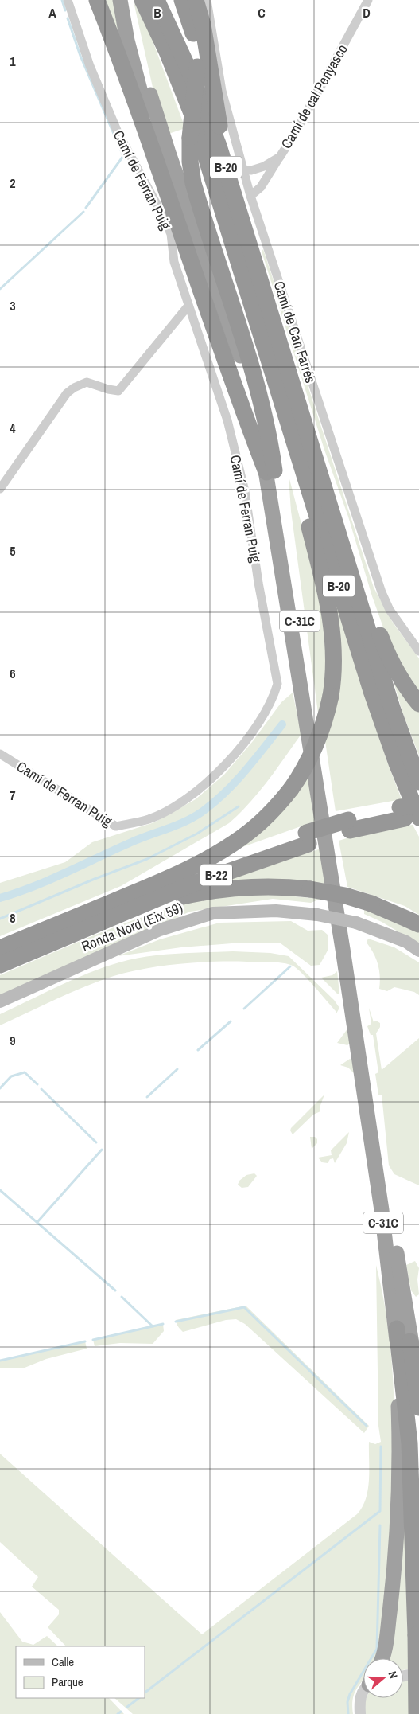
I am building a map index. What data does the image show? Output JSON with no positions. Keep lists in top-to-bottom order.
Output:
{
  "streets": {
    "highway": ["B-20", "C-31C", "B-22"],
    "main road": ["Ronda Nord (Eix 59)"],
    "street": ["Camí de cal Penyasco", "Camí de Ferran Puig", "Camí de Can Farrés"]
  },
  "crossings": [
    ["Camí de cal Penyasco", "Camí de Can Farrés"],
    ["B-20", "B-22"]
  ],
  "legend": ["Calle", "Parque"],
  "north": "right",
  "grid": {
    "columns": [
      "A",
      "B",
      "C",
      "D"
    ],
    "rows": [
      "1",
      "2",
      "3",
      "4",
      "5",
      "6",
      "7",
      "8",
      "9"
    ]
  }
}
